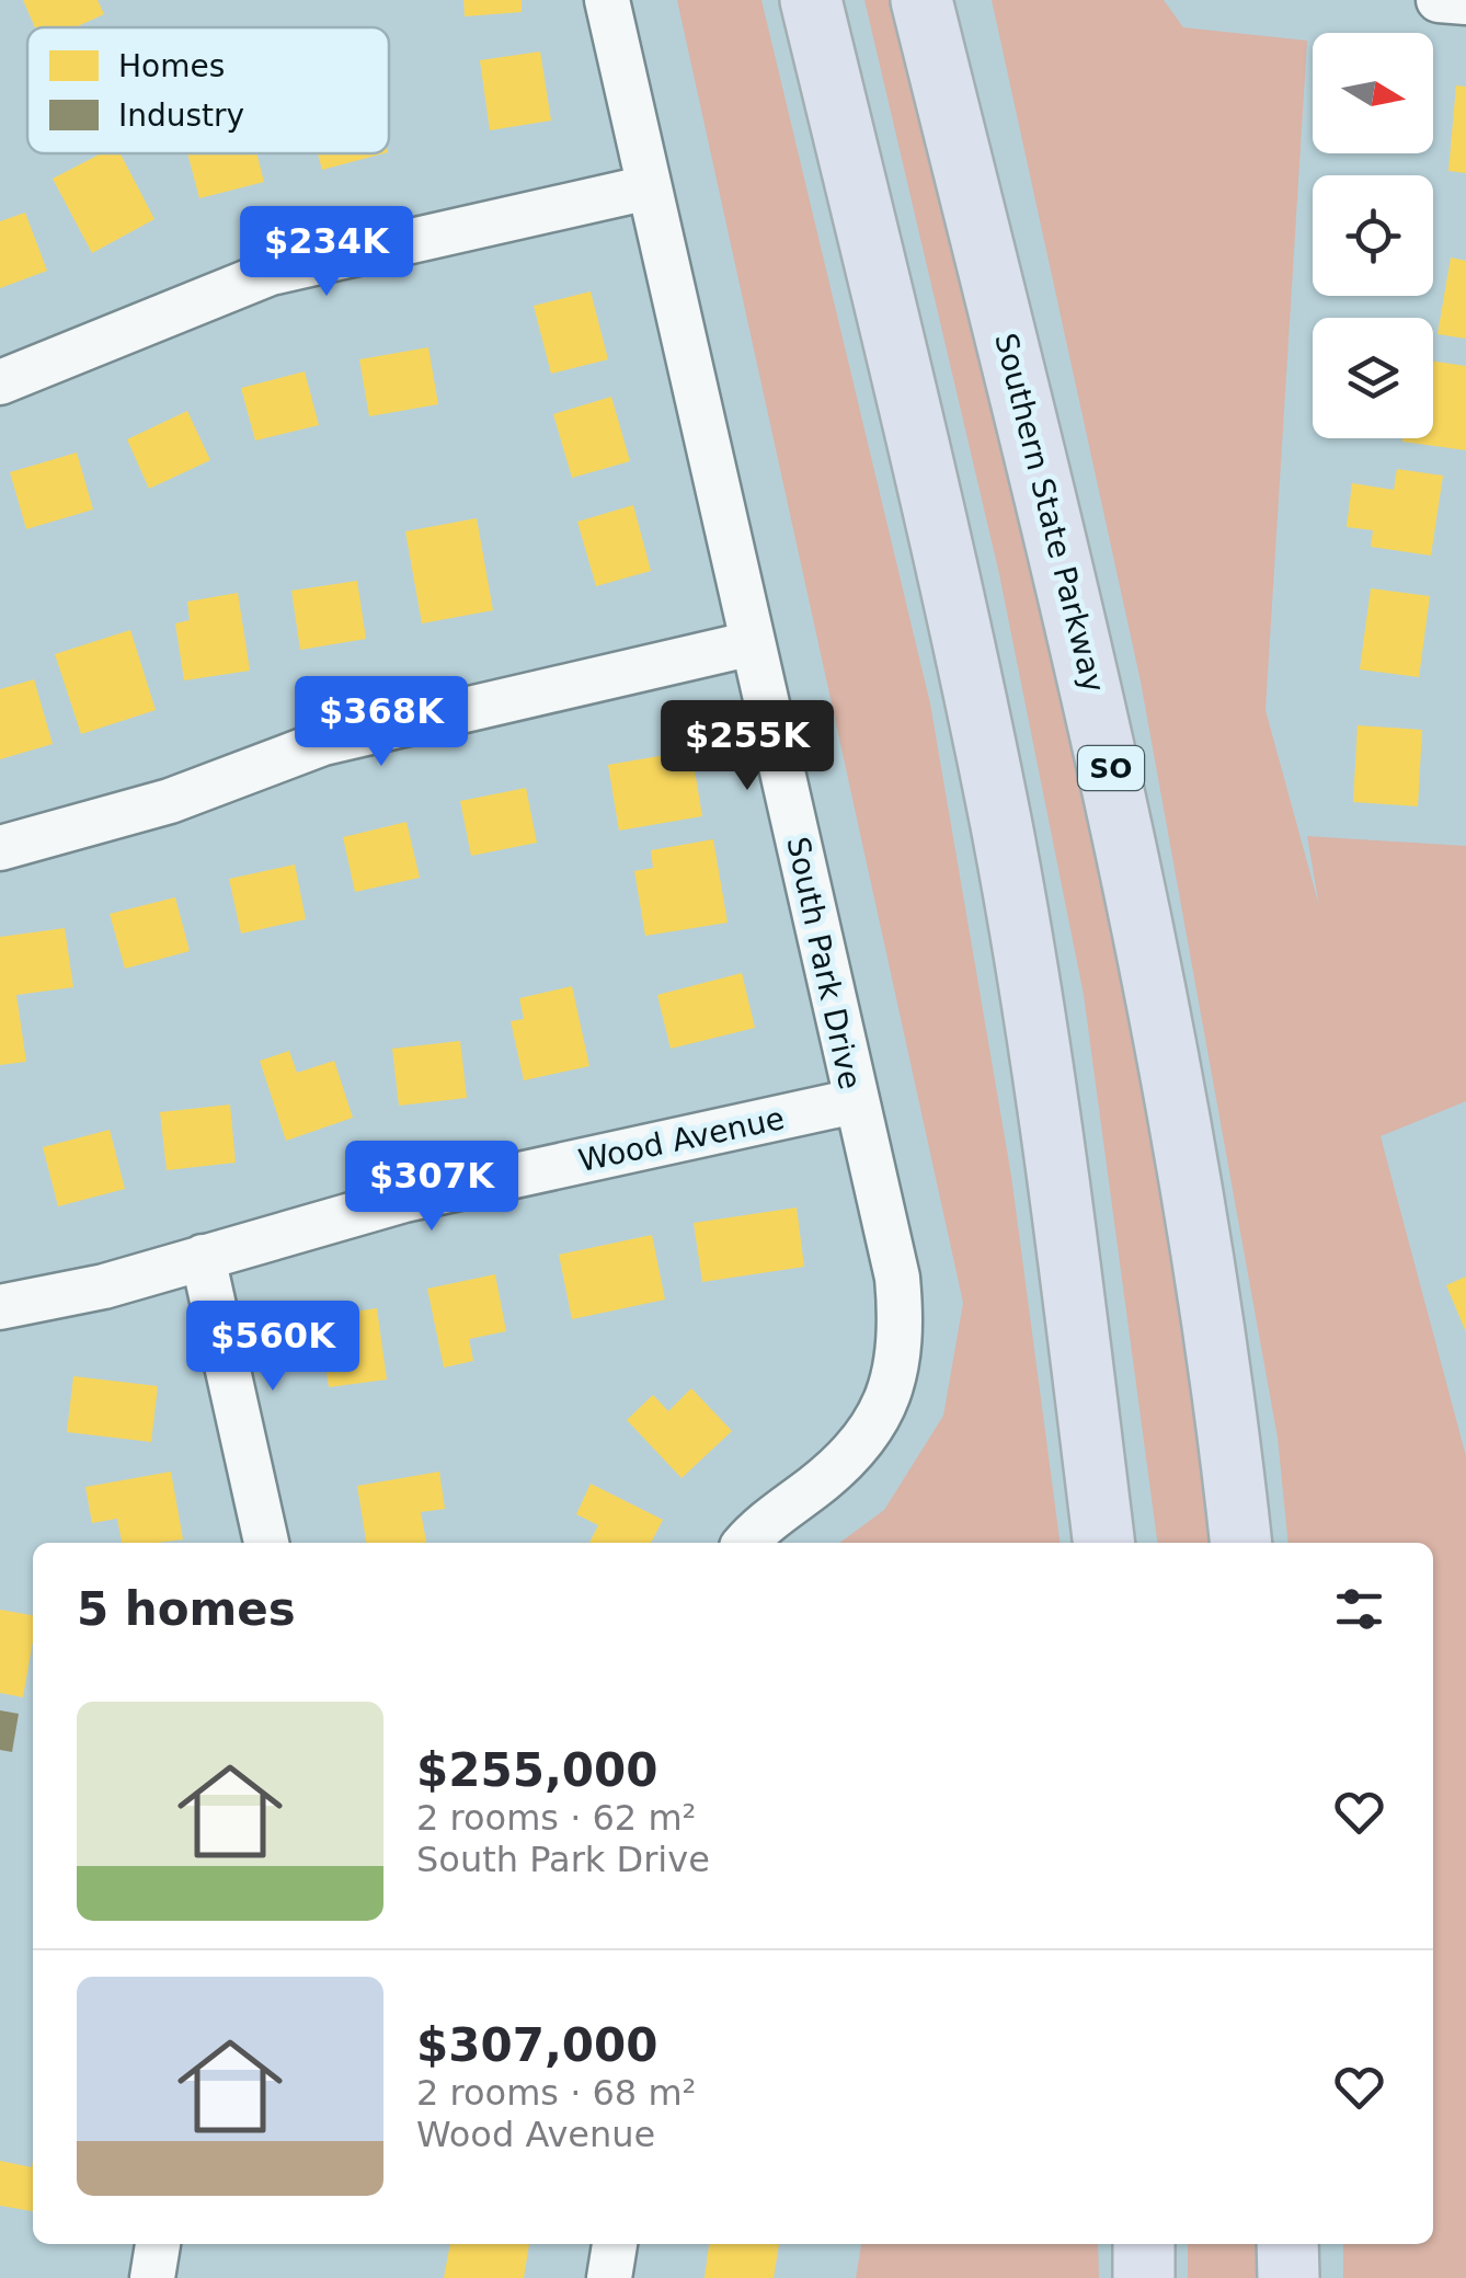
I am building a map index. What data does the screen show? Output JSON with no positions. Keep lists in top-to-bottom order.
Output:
{
  "streets": {
    "highway": ["Southern State Parkway", "SO"],
    "street": ["South Park Drive", "Wood Avenue"]
  },
  "crossings": [
    ["South Park Drive", "Wood Avenue"]
  ],
  "legend": ["Homes", "Industry"],
  "north": "right",
  "page": {
    "price": [
      "$234K",
      "$368K",
      "$255K",
      "$307K",
      "$560K"
    ],
    "heading": "5 homes",
    "list": [
      {
        "name": "$255,000",
        "note": "2 rooms · 62 m² · South Park Drive"
      },
      {
        "name": "$307,000",
        "note": "2 rooms · 68 m² · Wood Avenue"
      }
    ]
  }
}
